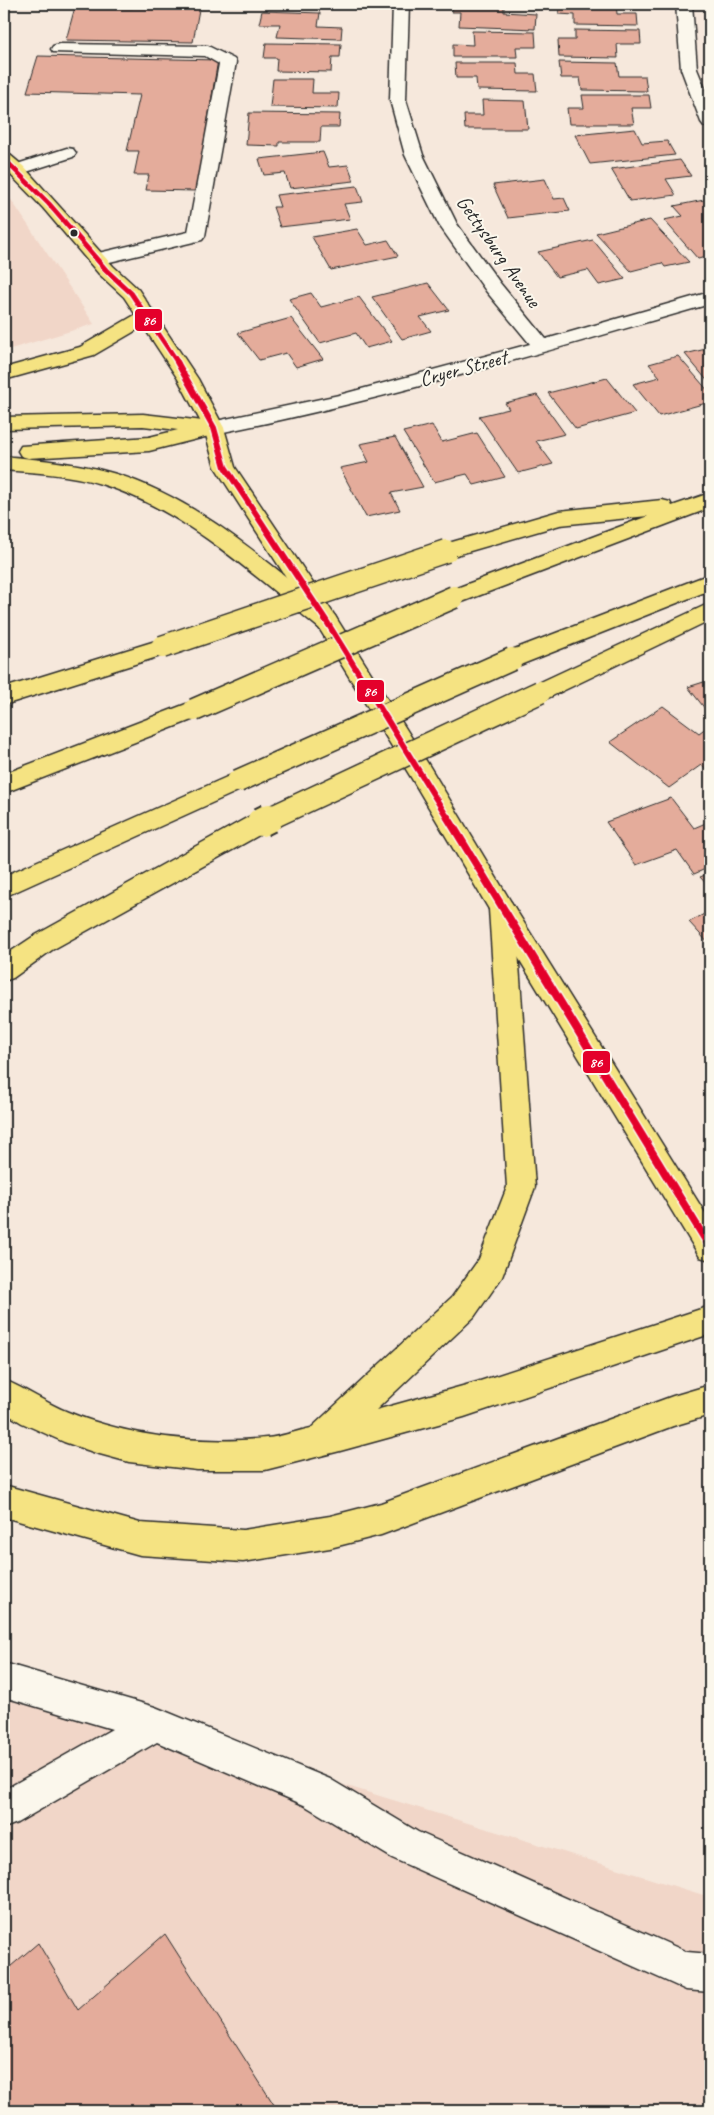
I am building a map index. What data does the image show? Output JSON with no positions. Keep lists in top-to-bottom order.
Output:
{
  "streets": {
    "street": ["Gettysburg Avenue", "Cryer Street"]
  },
  "crossings": [
    ["Gettysburg Avenue", "Cryer Street"]
  ],
  "lines": ["transit line 86"]
}
